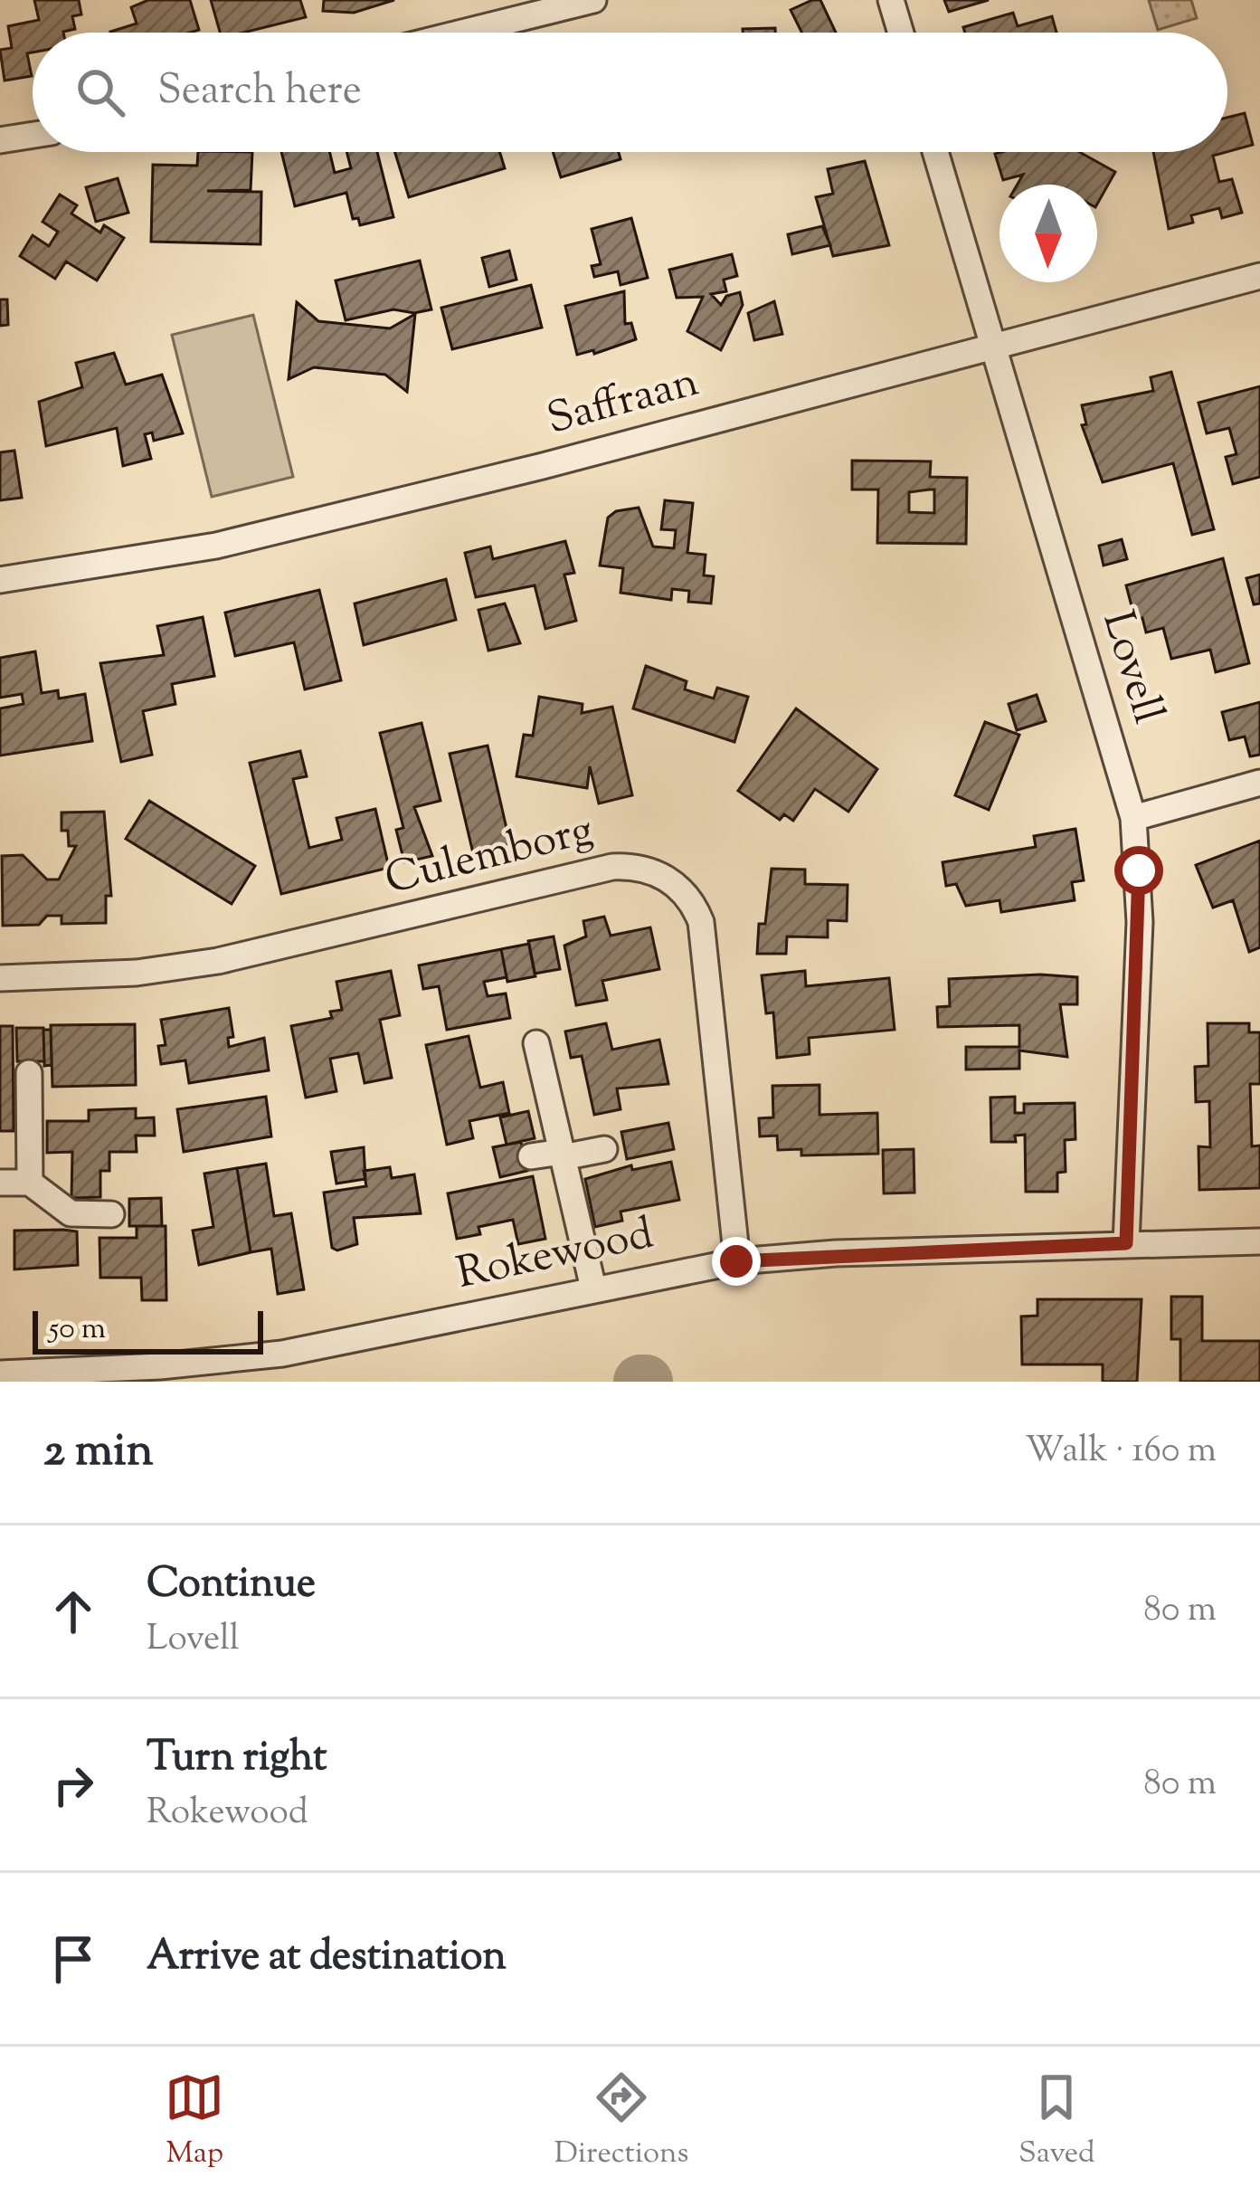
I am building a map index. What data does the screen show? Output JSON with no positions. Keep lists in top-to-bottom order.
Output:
{
  "streets": {
    "street": [
      "Saffraan",
      "Lovell",
      "Culemborg",
      "Rokewood"
    ]
  },
  "crossings": [
    ["Saffraan", "Lovell"],
    ["Lovell", "Rokewood"],
    ["Culemborg", "Rokewood"]
  ],
  "scale_bar": "50 m",
  "north": "bottom",
  "page": {
    "search": "Search here",
    "scale": "50 m",
    "heading": ["2 min", "Walk · 160 m"],
    "list": [
      ["Continue", "Lovell", "80 m"],
      ["Turn right", "Rokewood", "80 m"],
      "Arrive at destination"
    ],
    "nav": ["Map", "Directions", "Saved"]
  }
}
